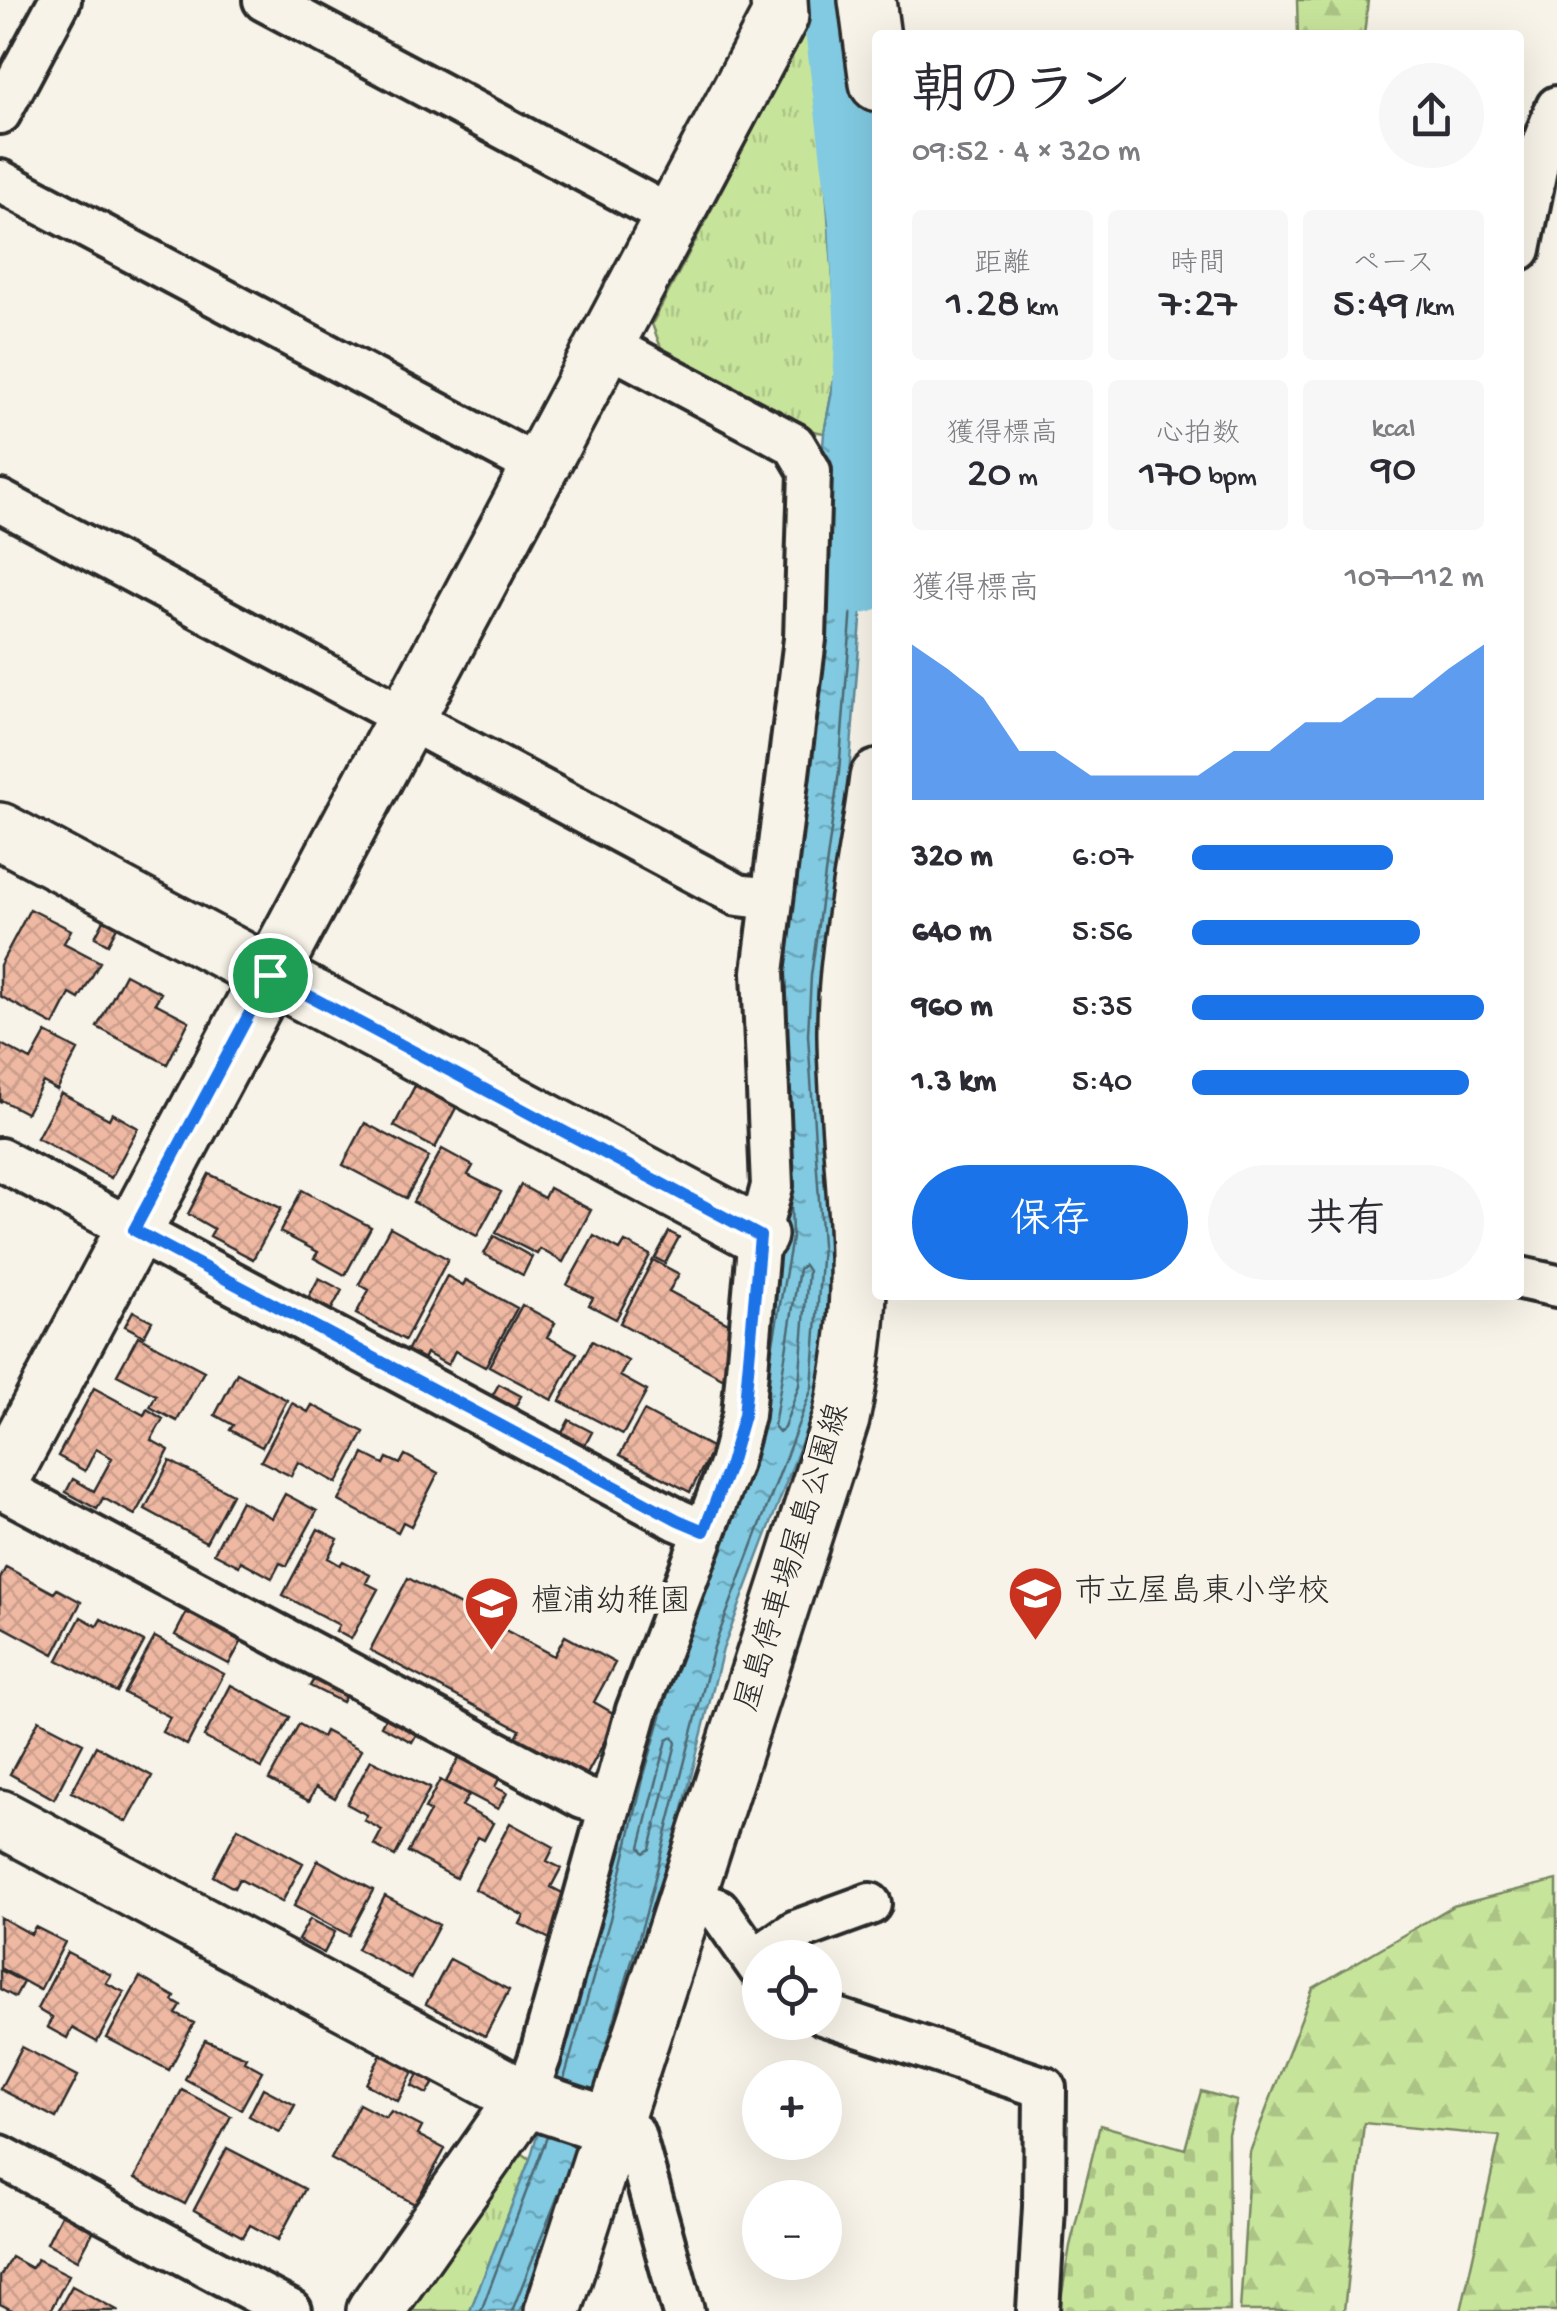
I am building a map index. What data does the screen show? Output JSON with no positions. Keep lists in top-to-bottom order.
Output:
{
  "streets": {
    "street": ["屋島停車場屋島公園線"]
  },
  "places": {
    "school or university": ["市立屋島東小学校", "檀浦幼稚園"]
  },
  "page": {
    "heading": ["朝のラン", "09:52 · 4 × 320 m"],
    "stats": [
      ["距離", "1.28 km"],
      ["時間", "7:27"],
      ["ペース", "5:49 /km"],
      ["獲得標高", "20 m"],
      ["心拍数", "170 bpm"],
      ["kcal", "90"]
    ],
    "chart": ["獲得標高", "107–112 m"],
    "list": [
      {
        "name": "320 m",
        "note": "6:07"
      },
      {
        "name": "640 m",
        "note": "5:56"
      },
      {
        "name": "960 m",
        "note": "5:35"
      },
      {
        "name": "1.3 km",
        "note": "5:40"
      }
    ],
    "buttons": ["保存", "共有"],
    "map_buttons": ["+", "−"]
  }
}
